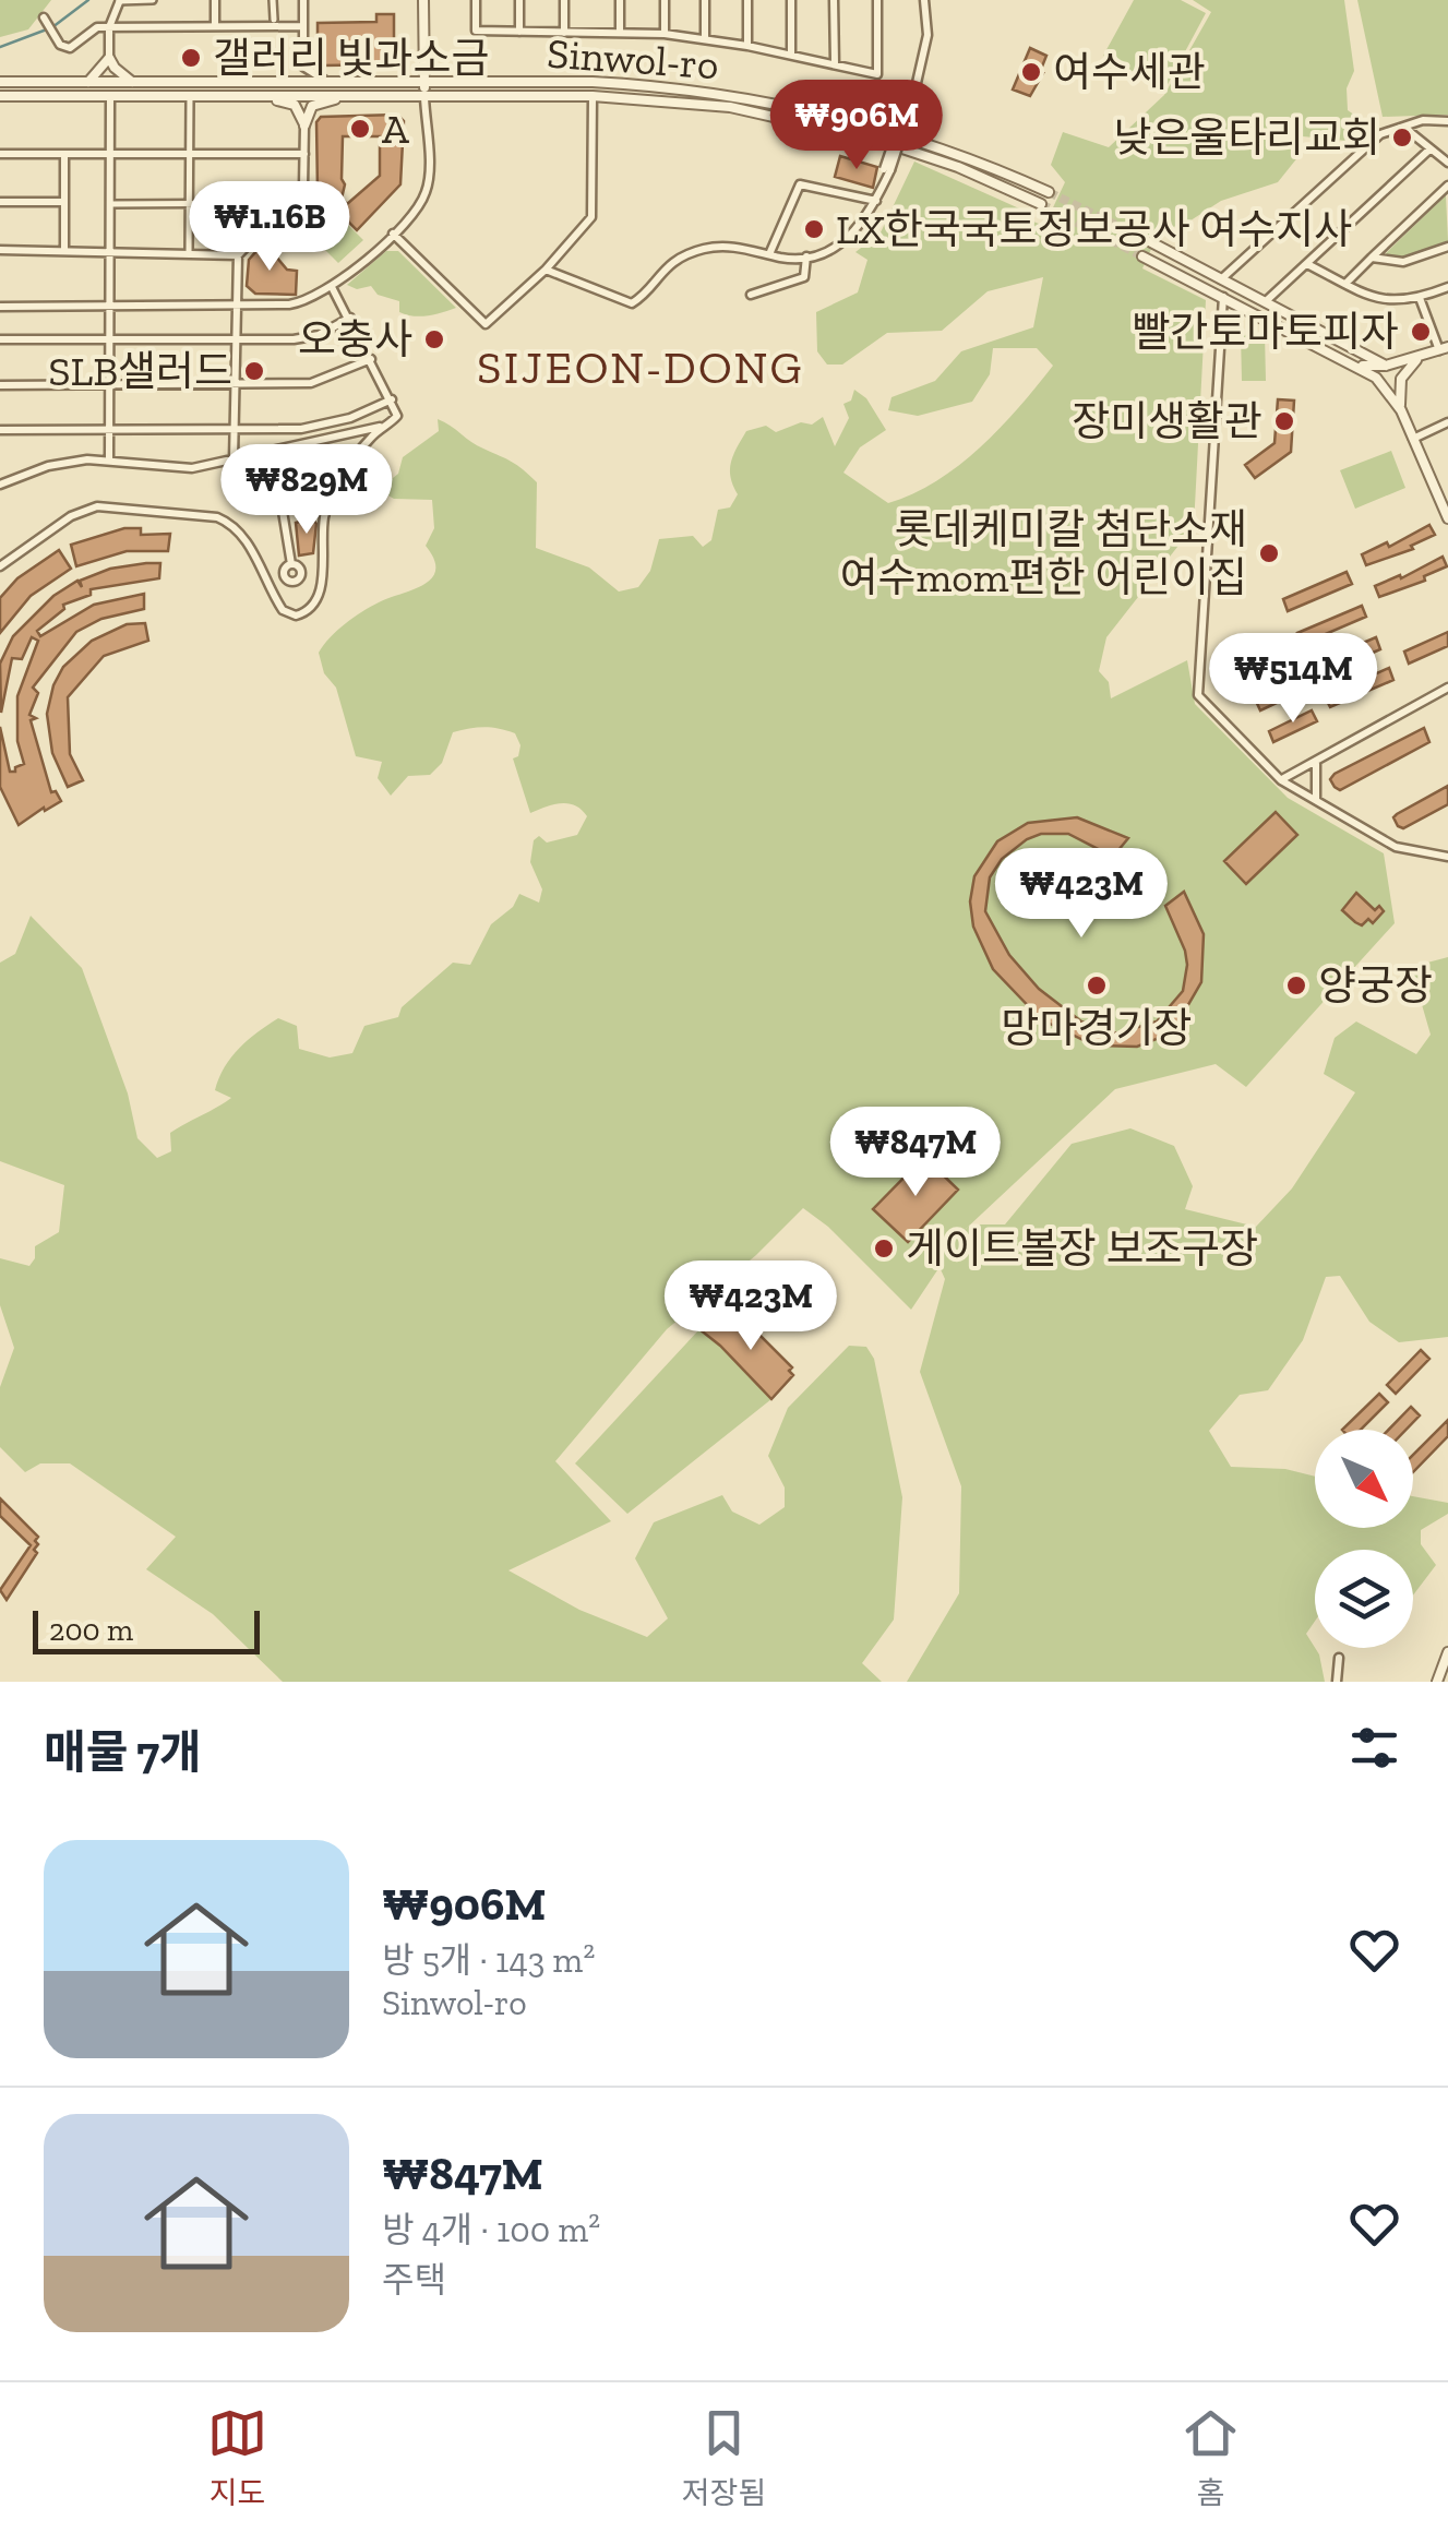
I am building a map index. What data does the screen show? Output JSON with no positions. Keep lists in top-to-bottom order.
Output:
{
  "streets": {
    "street": ["Sinwol-ro"]
  },
  "districts": ["SIJEON-DONG"],
  "places": [
    "갤러리 빛과소금",
    "여수세관",
    "A",
    "낮은울타리교회",
    "LX한국국토정보공사 여수지사",
    "빨간토마토피자",
    "오충사",
    "SLB샐러드",
    "장미생활관",
    "롯데케미칼 첨단소재 여수mom편한 어린이집",
    "망마경기장",
    "양궁장",
    "게이트볼장 보조구장"
  ],
  "scale_bar": "200 m",
  "north": "bottom right",
  "page": {
    "price": [
      "₩906M",
      "₩1.16B",
      "₩829M",
      "₩514M",
      "₩423M",
      "₩847M",
      "₩423M"
    ],
    "scale": "200 m",
    "heading": "매물 7개",
    "list": [
      {
        "name": "₩906M",
        "note": "방 5개 · 143 m² · Sinwol-ro"
      },
      {
        "name": "₩847M",
        "note": "방 4개 · 100 m² · 주택"
      }
    ],
    "tabs": ["지도", "저장됨", "홈"]
  }
}
